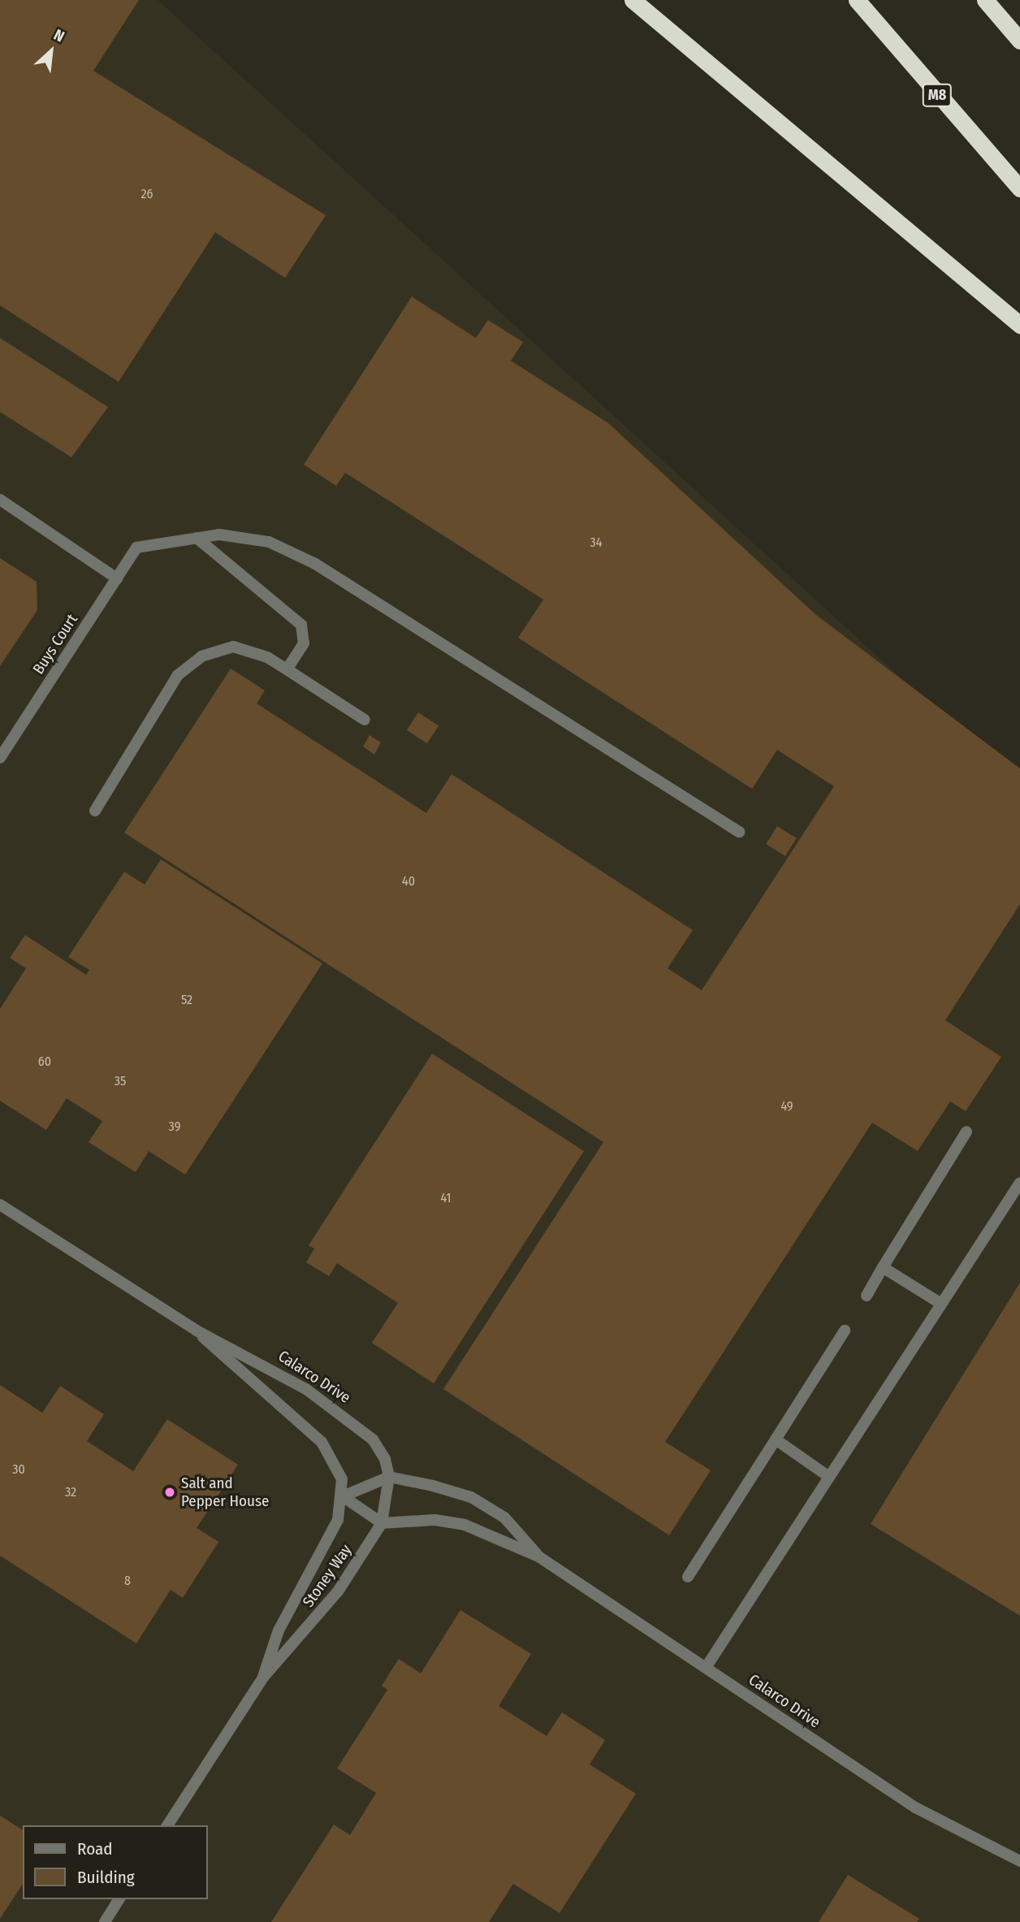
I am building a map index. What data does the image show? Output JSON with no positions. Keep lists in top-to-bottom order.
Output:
{
  "streets": {
    "highway": ["M8"],
    "street": ["Buys Court", "Calarco Drive", "Stoney Way"]
  },
  "crossings": [
    ["Calarco Drive", "Stoney Way"]
  ],
  "places": ["Salt and Pepper House"],
  "house_numbers": [
    "26",
    "34",
    "40",
    "52",
    "60",
    "35",
    "49",
    "39",
    "41",
    "30",
    "32",
    "8"
  ],
  "legend": ["Road", "Building"],
  "north": "top right"
}
